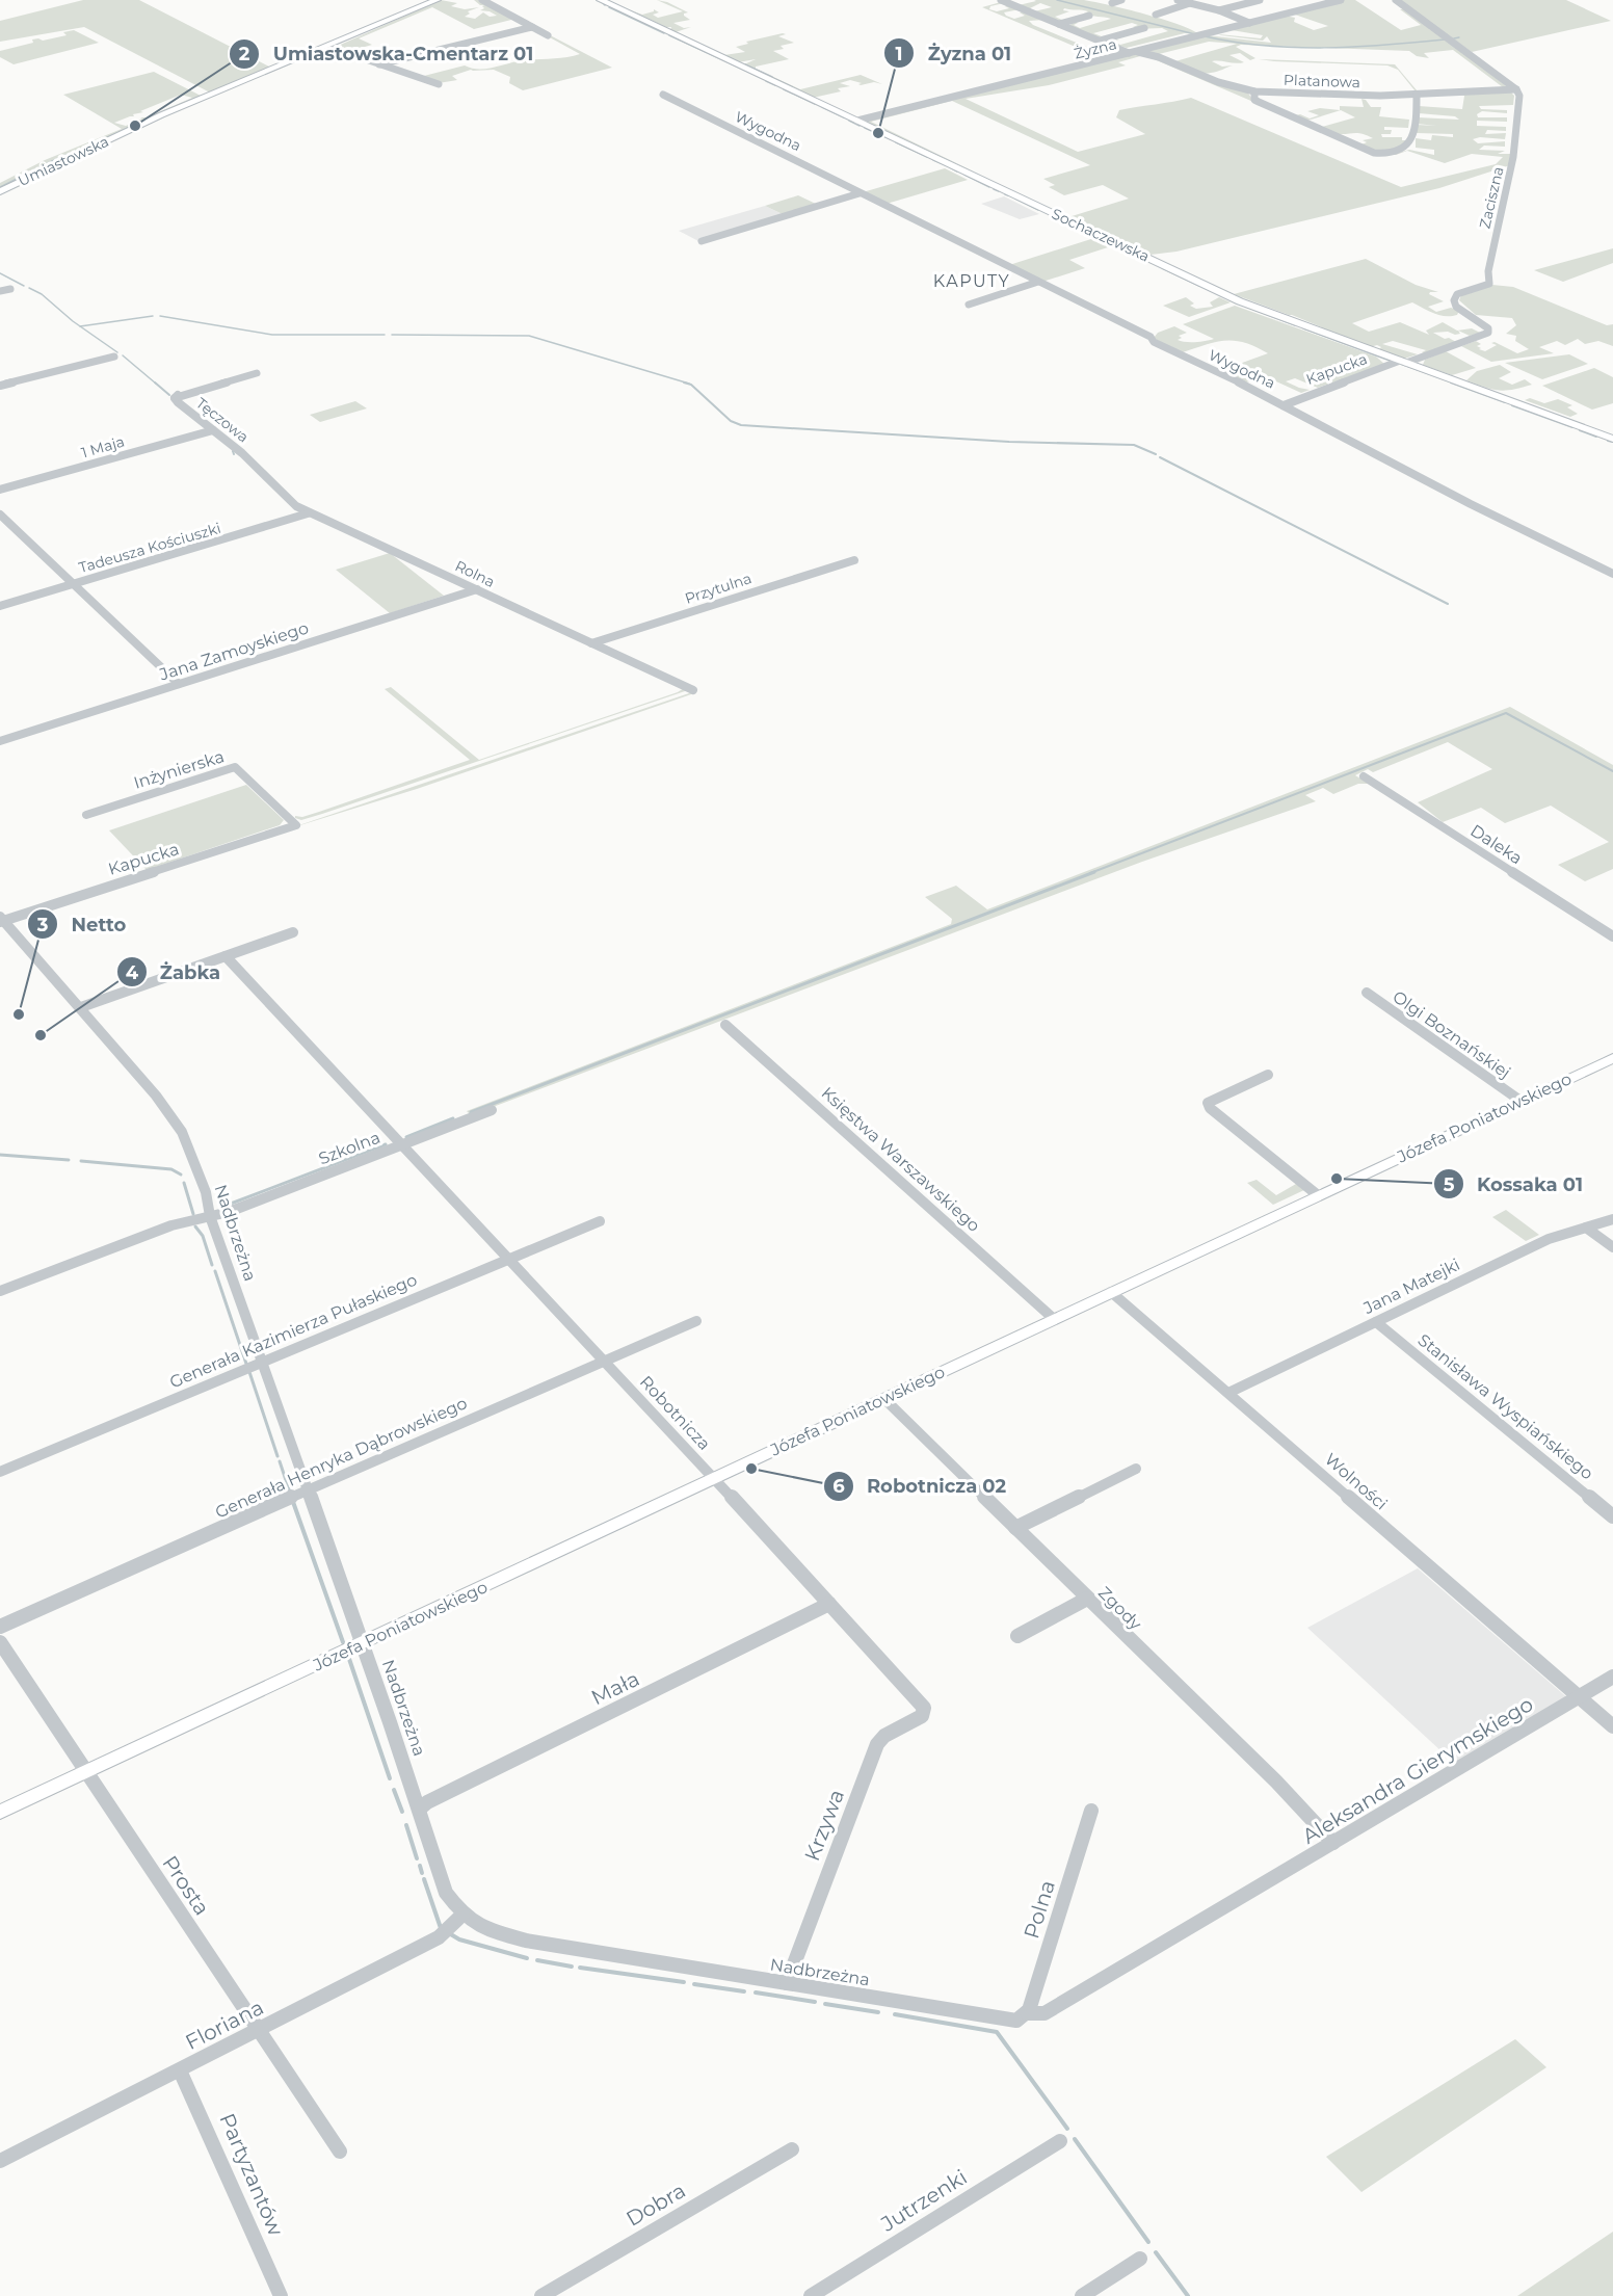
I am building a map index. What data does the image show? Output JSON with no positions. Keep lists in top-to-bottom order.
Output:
{
  "streets": {
    "street": [
      "Żyzna",
      "Platanowa",
      "Wygodna",
      "Umiastowska",
      "Zaciszna",
      "Sochaczewska",
      "Kapucka",
      "Tęczowa",
      "1 Maja",
      "Tadeusza Kościuszki",
      "Rolna",
      "Przytulna",
      "Jana Zamoyskiego",
      "Inżynierska",
      "Daleka",
      "Olgi Boznańskiej",
      "Józefa Poniatowskiego",
      "Szkolna",
      "Księstwa Warszawskiego",
      "Nadbrzeżna",
      "Jana Matejki",
      "Generała Kazimierza Pułaskiego",
      "Stanisława Wyspiańskiego",
      "Robotnicza",
      "Generała Henryka Dąbrowskiego",
      "Wolności",
      "Zgody",
      "Mała",
      "Aleksandra Gierymskiego",
      "Krzywa",
      "Prosta",
      "Polna",
      "Floriana",
      "Partyzantów",
      "Jutrzenki",
      "Dobra"
    ]
  },
  "crossings": [
    ["Żyzna", "Platanowa"],
    ["Żyzna", "Sochaczewska"],
    ["Platanowa", "Zaciszna"],
    ["Wygodna", "Kapucka"],
    ["Zaciszna", "Sochaczewska"],
    ["Zaciszna", "Kapucka"],
    ["Sochaczewska", "Kapucka"],
    ["Kapucka", "Inżynierska"],
    ["Kapucka", "Nadbrzeżna"],
    ["Tęczowa", "1 Maja"],
    ["Tęczowa", "Rolna"],
    ["Tadeusza Kościuszki", "Rolna"],
    ["Rolna", "Przytulna"],
    ["Rolna", "Jana Zamoyskiego"],
    ["Olgi Boznańskiej", "Józefa Poniatowskiego"],
    ["Józefa Poniatowskiego", "Księstwa Warszawskiego"],
    ["Józefa Poniatowskiego", "Nadbrzeżna"],
    ["Józefa Poniatowskiego", "Robotnicza"],
    ["Józefa Poniatowskiego", "Wolności"],
    ["Józefa Poniatowskiego", "Zgody"],
    ["Józefa Poniatowskiego", "Prosta"],
    ["Szkolna", "Nadbrzeżna"],
    ["Szkolna", "Robotnicza"],
    ["Nadbrzeżna", "Generała Kazimierza Pułaskiego"],
    ["Nadbrzeżna", "Generała Henryka Dąbrowskiego"],
    ["Nadbrzeżna", "Mała"],
    ["Nadbrzeżna", "Aleksandra Gierymskiego"],
    ["Nadbrzeżna", "Krzywa"],
    ["Nadbrzeżna", "Polna"],
    ["Nadbrzeżna", "Floriana"],
    ["Jana Matejki", "Stanisława Wyspiańskiego"],
    ["Jana Matejki", "Wolności"],
    ["Generała Kazimierza Pułaskiego", "Robotnicza"],
    ["Robotnicza", "Generała Henryka Dąbrowskiego"],
    ["Robotnicza", "Mała"],
    ["Robotnicza", "Krzywa"],
    ["Wolności", "Aleksandra Gierymskiego"],
    ["Zgody", "Aleksandra Gierymskiego"],
    ["Aleksandra Gierymskiego", "Polna"],
    ["Prosta", "Floriana"],
    ["Floriana", "Partyzantów"]
  ],
  "districts": ["KAPUTY"],
  "places": [
    "Umiastowska-Cmentarz 01",
    "Żyzna 01",
    "Netto",
    "Żabka",
    "Kossaka 01",
    "Robotnicza 02"
  ]
}
